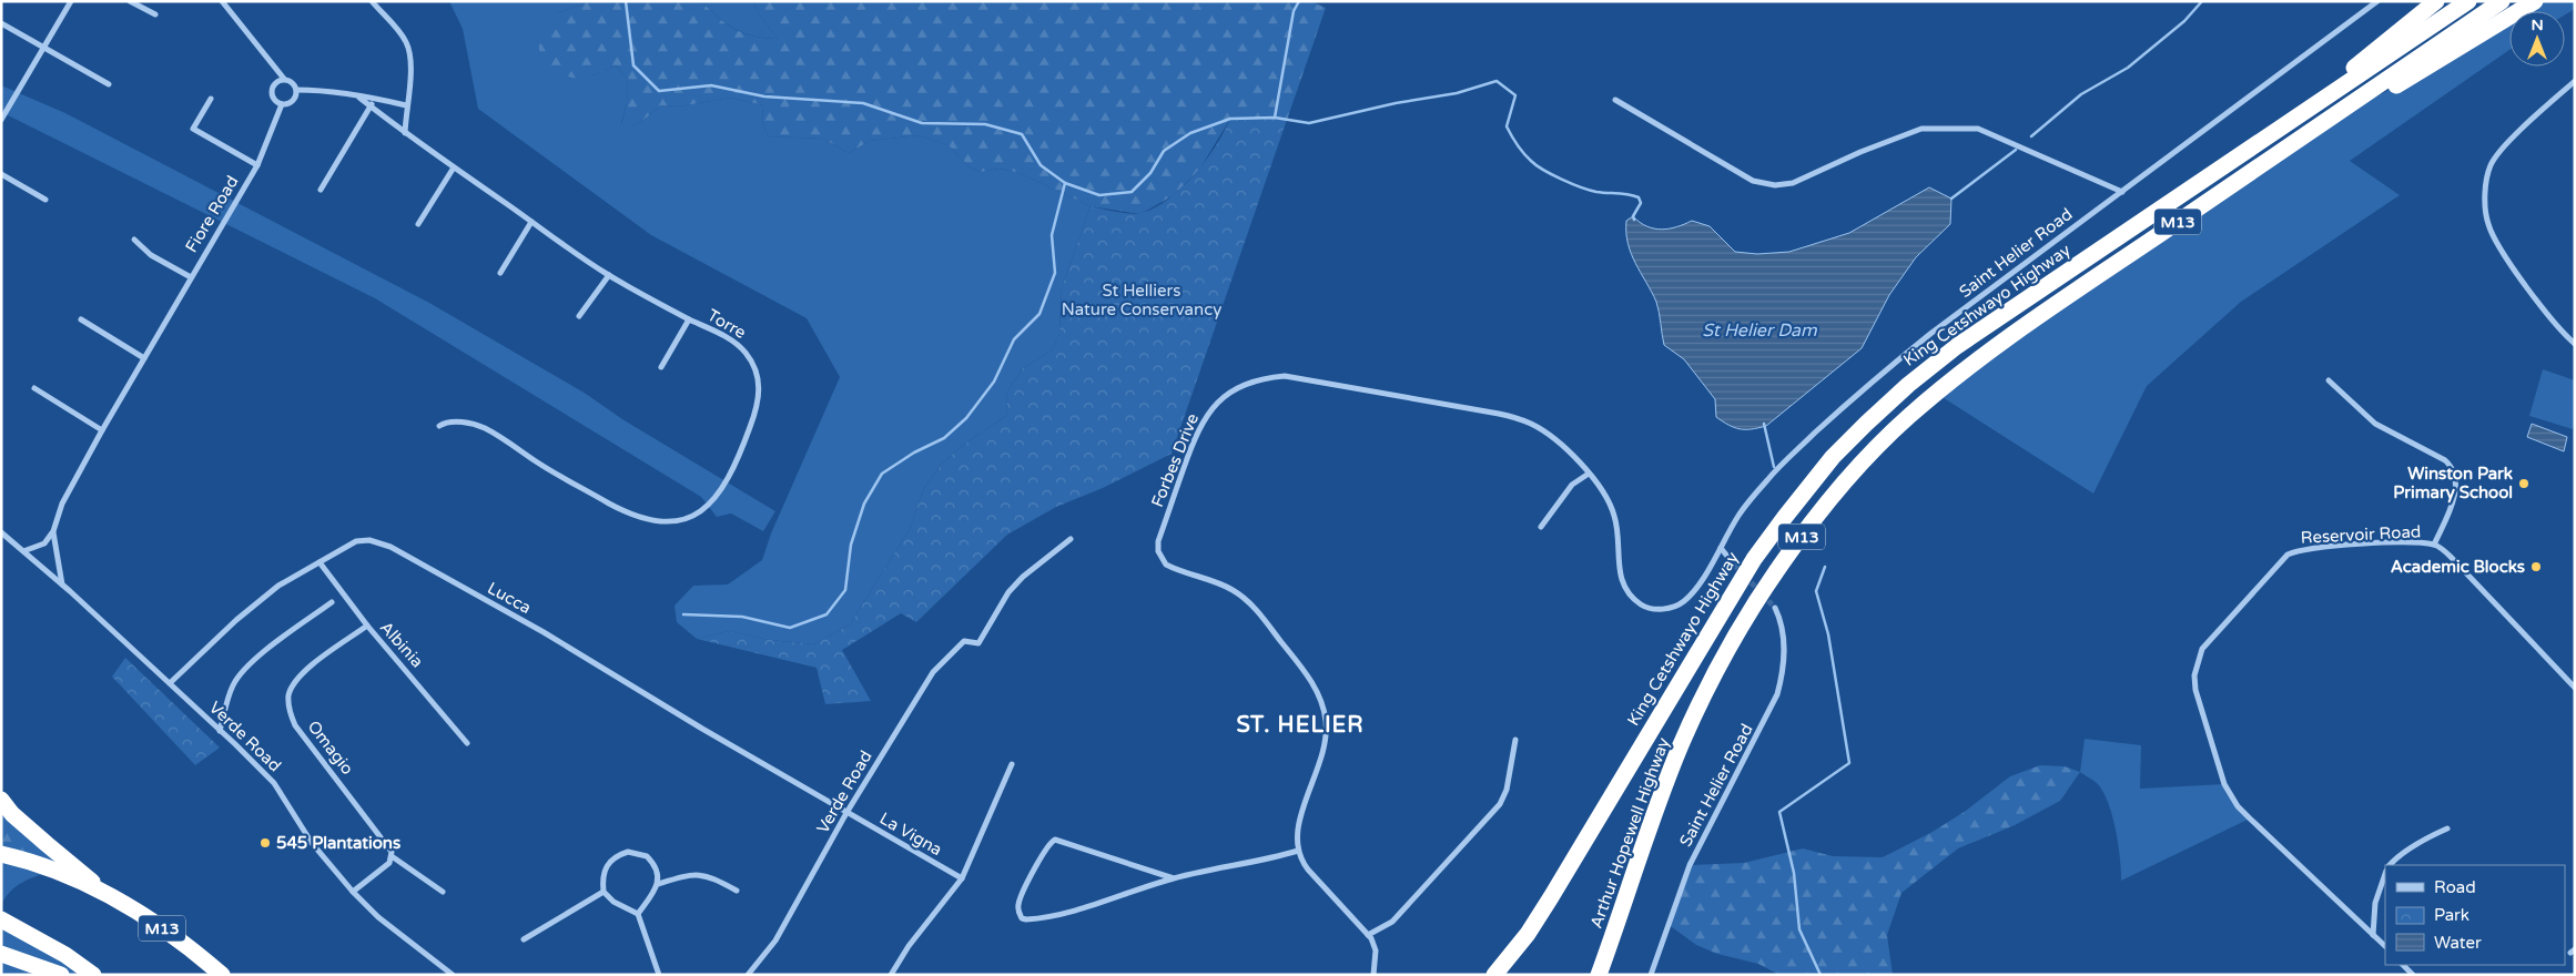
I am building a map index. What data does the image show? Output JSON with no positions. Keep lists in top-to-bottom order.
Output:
{
  "streets": {
    "highway": ["M13", "King Cetshwayo Highway", "Arthur Hopewell Highway"],
    "street": [
      "Fiore Road",
      "Saint Helier Road",
      "Torre",
      "Forbes Drive",
      "Reservoir Road",
      "Lucca",
      "Albinia",
      "Verde Road",
      "Omagio",
      "La Vigna"
    ]
  },
  "crossings": [
    ["Fiore Road", "Torre"],
    ["Fiore Road", "Verde Road"],
    ["M13", "Arthur Hopewell Highway"],
    ["Saint Helier Road", "Forbes Drive"],
    ["Lucca", "Albinia"],
    ["Lucca", "Verde Road"],
    ["Lucca", "La Vigna"],
    ["Albinia", "Omagio"],
    ["Verde Road", "La Vigna"]
  ],
  "districts": ["ST. HELIER"],
  "water": ["St Helier Dam"],
  "parks": ["St Helliers Nature Conservancy"],
  "places": ["Winston Park Primary School", "Academic Blocks", "545 Plantations"],
  "legend": ["Road", "Park", "Water"],
  "north": "top"
}
